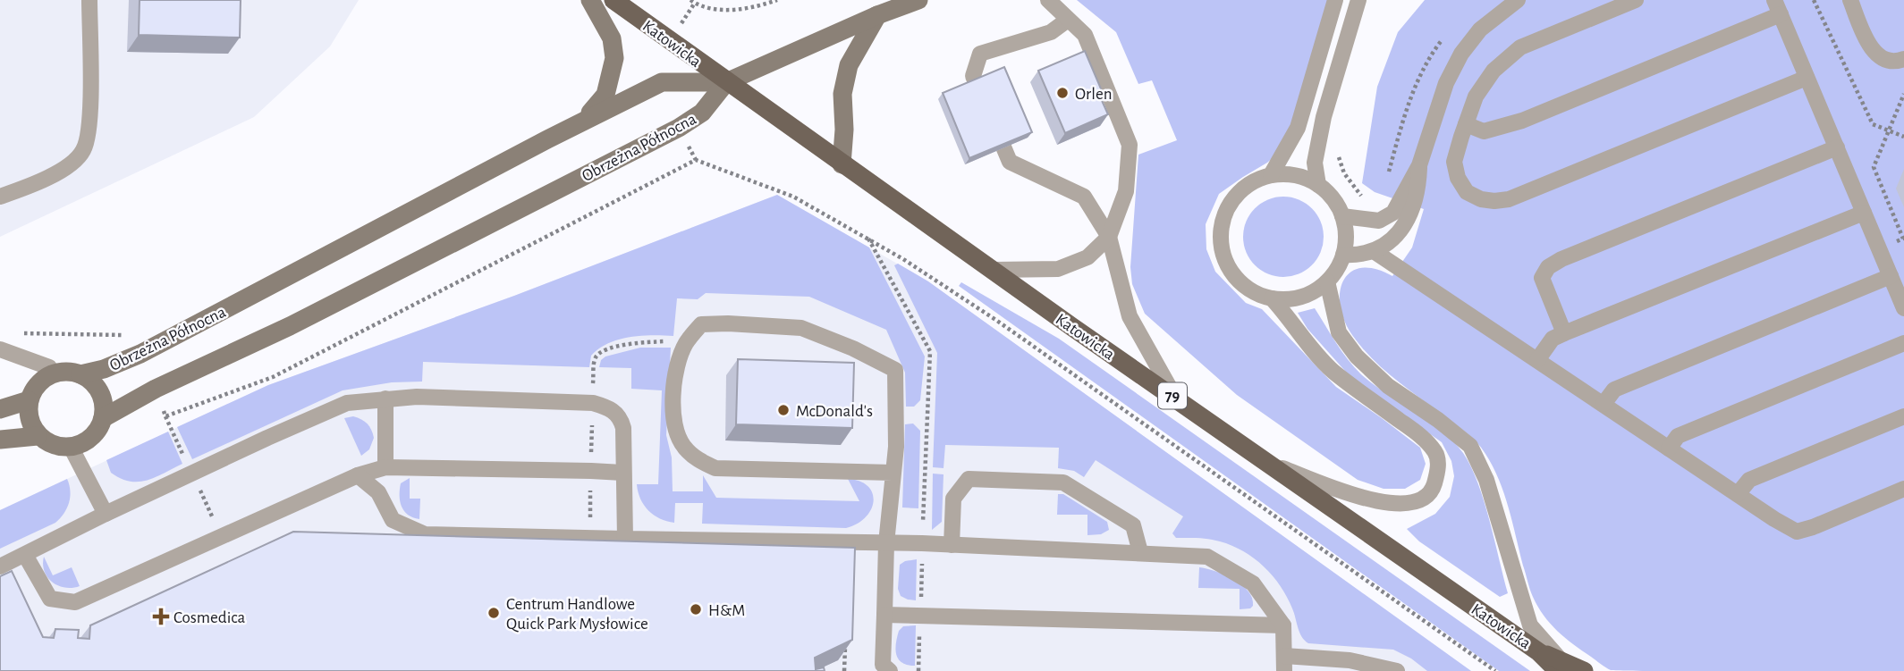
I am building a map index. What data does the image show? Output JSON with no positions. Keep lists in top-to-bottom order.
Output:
{
  "streets": {
    "main road": ["Katowicka", "79"],
    "street": ["Obrzeżna Północna"]
  },
  "crossings": [
    ["Katowicka", "Obrzeżna Północna"]
  ],
  "places": {
    "other": [
      "Orlen",
      "McDonald's",
      "H&M",
      "Centrum Handlowe Quick Park Mysłowice"
    ],
    "health": ["Cosmedica"]
  }
}
